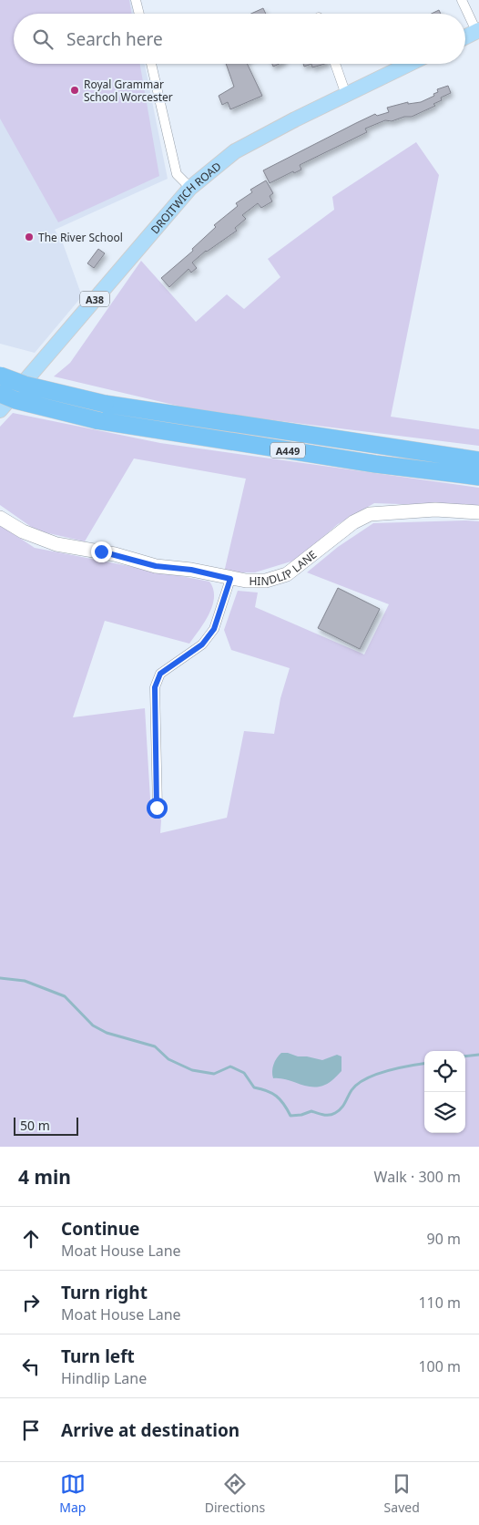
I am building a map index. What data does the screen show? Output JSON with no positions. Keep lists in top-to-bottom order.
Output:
{
  "streets": {
    "highway": ["A449"],
    "main road": ["DROITWICH ROAD", "A38"],
    "street": ["HINDLIP LANE"]
  },
  "places": ["Royal Grammar School Worcester", "The River School"],
  "scale_bar": "50 m",
  "page": {
    "search": "Search here",
    "scale": "50 m",
    "heading": ["4 min", "Walk · 300 m"],
    "list": [
      ["Continue", "Moat House Lane", "90 m"],
      ["Turn right", "Moat House Lane", "110 m"],
      ["Turn left", "Hindlip Lane", "100 m"],
      "Arrive at destination"
    ],
    "nav": ["Map", "Directions", "Saved"]
  }
}
